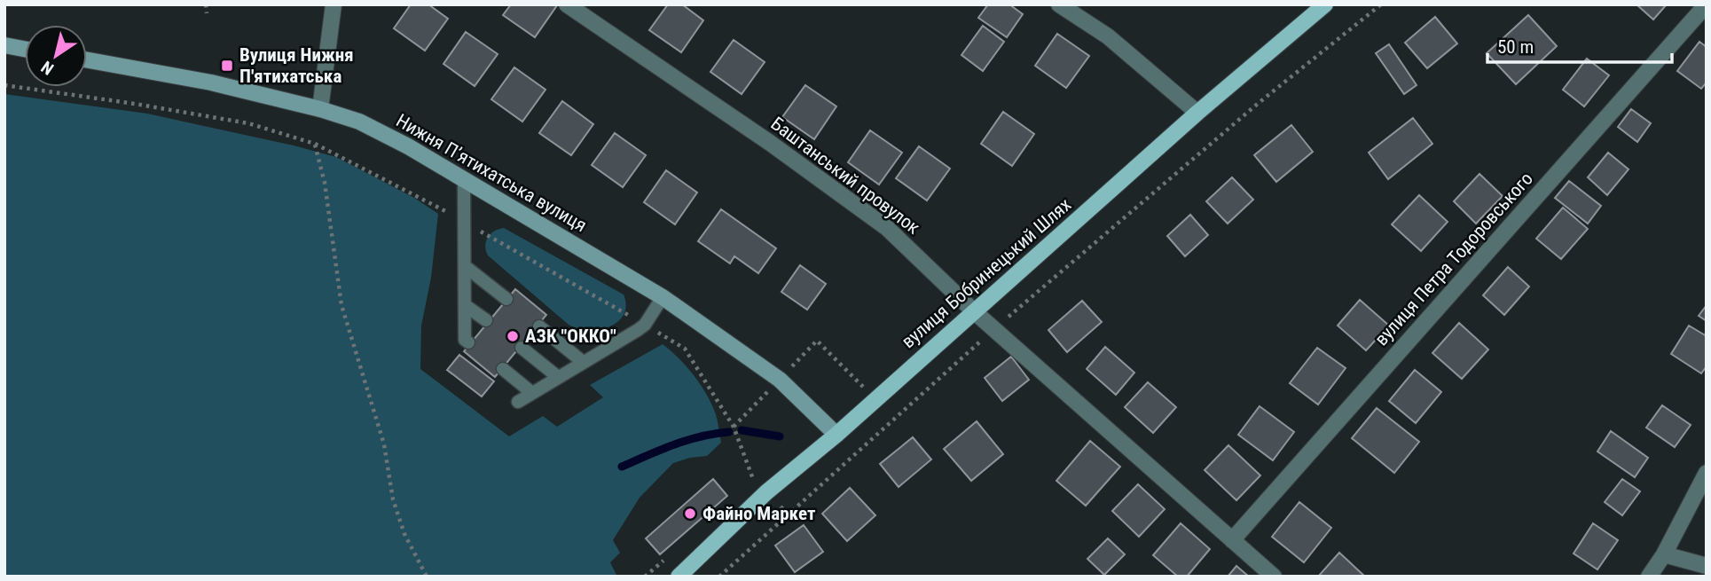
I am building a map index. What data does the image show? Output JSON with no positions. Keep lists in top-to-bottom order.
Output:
{
  "streets": {
    "main road": ["вулиця Бобринецький Шлях"],
    "street": ["Нижня Пʼятихатська вулиця", "Баштанський провулок", "вулиця Петра Тодоровського"]
  },
  "crossings": [
    ["Нижня Пʼятихатська вулиця", "вулиця Бобринецький Шлях"],
    ["Баштанський провулок", "вулиця Петра Тодоровського"],
    ["Баштанський провулок", "вулиця Бобринецький Шлях"]
  ],
  "places": {
    "transit": ["Вулиця Нижня П'ятихатська"],
    "other": ["АЗК \"ОККО\"", "Файно Маркет"]
  },
  "scale_bar": "50 m",
  "north": "bottom left"
}
